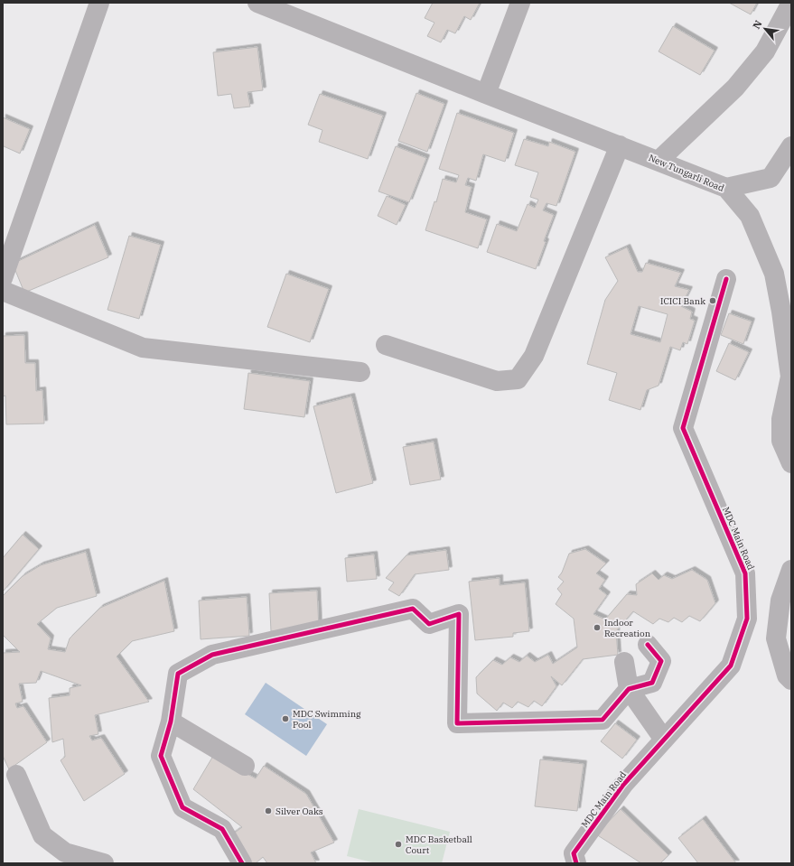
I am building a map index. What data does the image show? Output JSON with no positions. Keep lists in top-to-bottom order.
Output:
{
  "streets": {
    "street": ["New Tungarli Road", "MDC Main Road"]
  },
  "places": [
    "ICICI Bank",
    "Indoor Recreation",
    "MDC Swimming Pool",
    "Silver Oaks",
    "MDC Basketball Court"
  ],
  "north": "top left"
}
